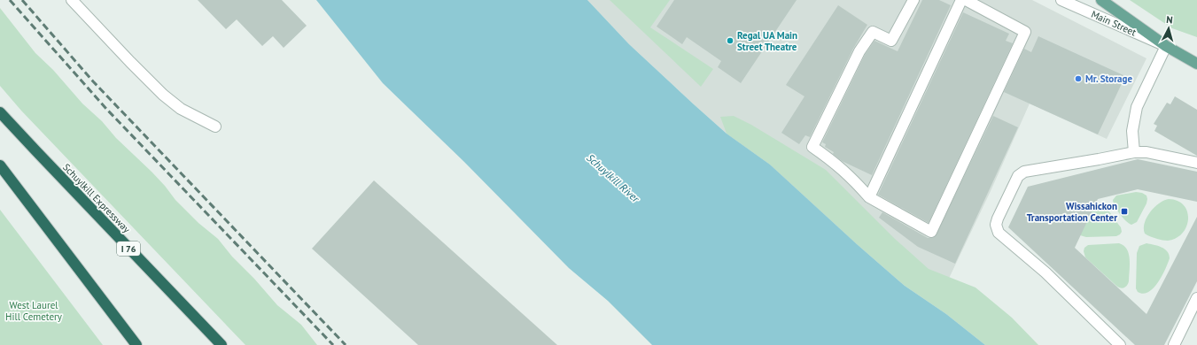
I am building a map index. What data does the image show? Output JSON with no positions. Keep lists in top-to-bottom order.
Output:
{
  "streets": {
    "highway": ["Schuylkill Expressway", "I 76"],
    "street": ["Main Street"]
  },
  "water": ["Schuylkill River"],
  "parks": ["West Laurel Hill Cemetery"],
  "places": {
    "other": ["Regal UA Main Street Theatre", "Mr. Storage"],
    "transit": ["Wissahickon Transportation Center"]
  },
  "north": "top"
}
